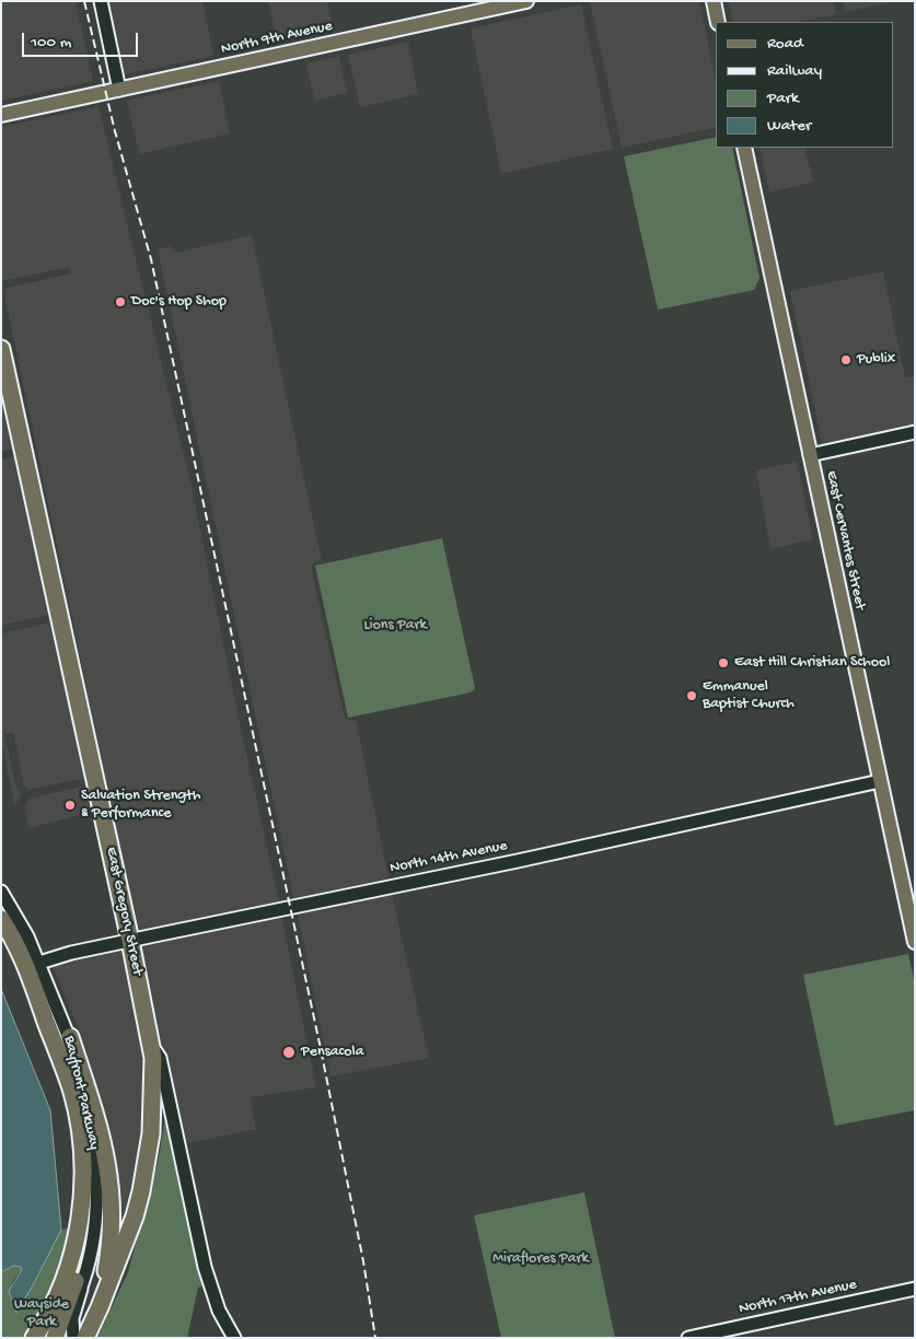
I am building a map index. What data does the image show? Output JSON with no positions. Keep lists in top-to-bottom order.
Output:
{
  "streets": {
    "highway": ["East Gregory Street", "Bayfront Parkway"],
    "main road": ["North 9th Avenue", "East Cervantes Street"],
    "street": ["North 14th Avenue", "North 17th Avenue"]
  },
  "crossings": [
    ["East Cervantes Street", "North 14th Avenue"],
    ["North 14th Avenue", "East Gregory Street"],
    ["North 14th Avenue", "Bayfront Parkway"]
  ],
  "parks": ["Lions Park", "Miraflores Park", "Wayside Park"],
  "places": [
    "Doc's Hop Shop",
    "Publix",
    "East Hill Christian School",
    "Emmanuel Baptist Church",
    "Salvation Strength & Performance",
    "Pensacola"
  ],
  "legend": [
    "Road",
    "Railway",
    "Park",
    "Water"
  ],
  "scale_bar": "100 m"
}
